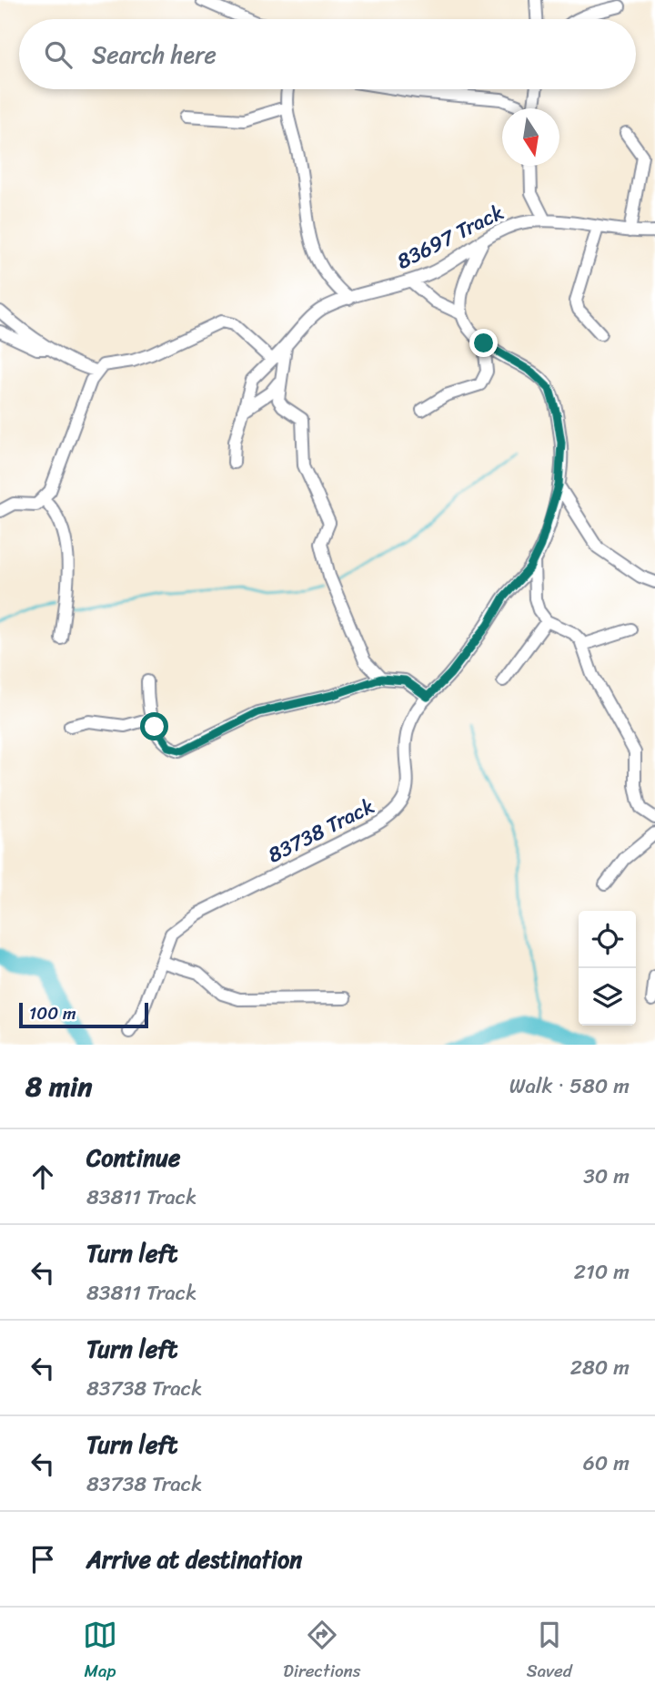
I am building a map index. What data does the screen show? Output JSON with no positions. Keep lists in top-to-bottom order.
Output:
{
  "streets": {
    "street": ["83697 Track", "83738 Track"]
  },
  "scale_bar": "100 m",
  "north": "bottom",
  "page": {
    "search": "Search here",
    "scale": "100 m",
    "heading": ["8 min", "Walk · 580 m"],
    "list": [
      ["Continue", "83811 Track", "30 m"],
      ["Turn left", "83811 Track", "210 m"],
      ["Turn left", "83738 Track", "280 m"],
      ["Turn left", "83738 Track", "60 m"],
      "Arrive at destination"
    ],
    "nav": ["Map", "Directions", "Saved"]
  }
}
